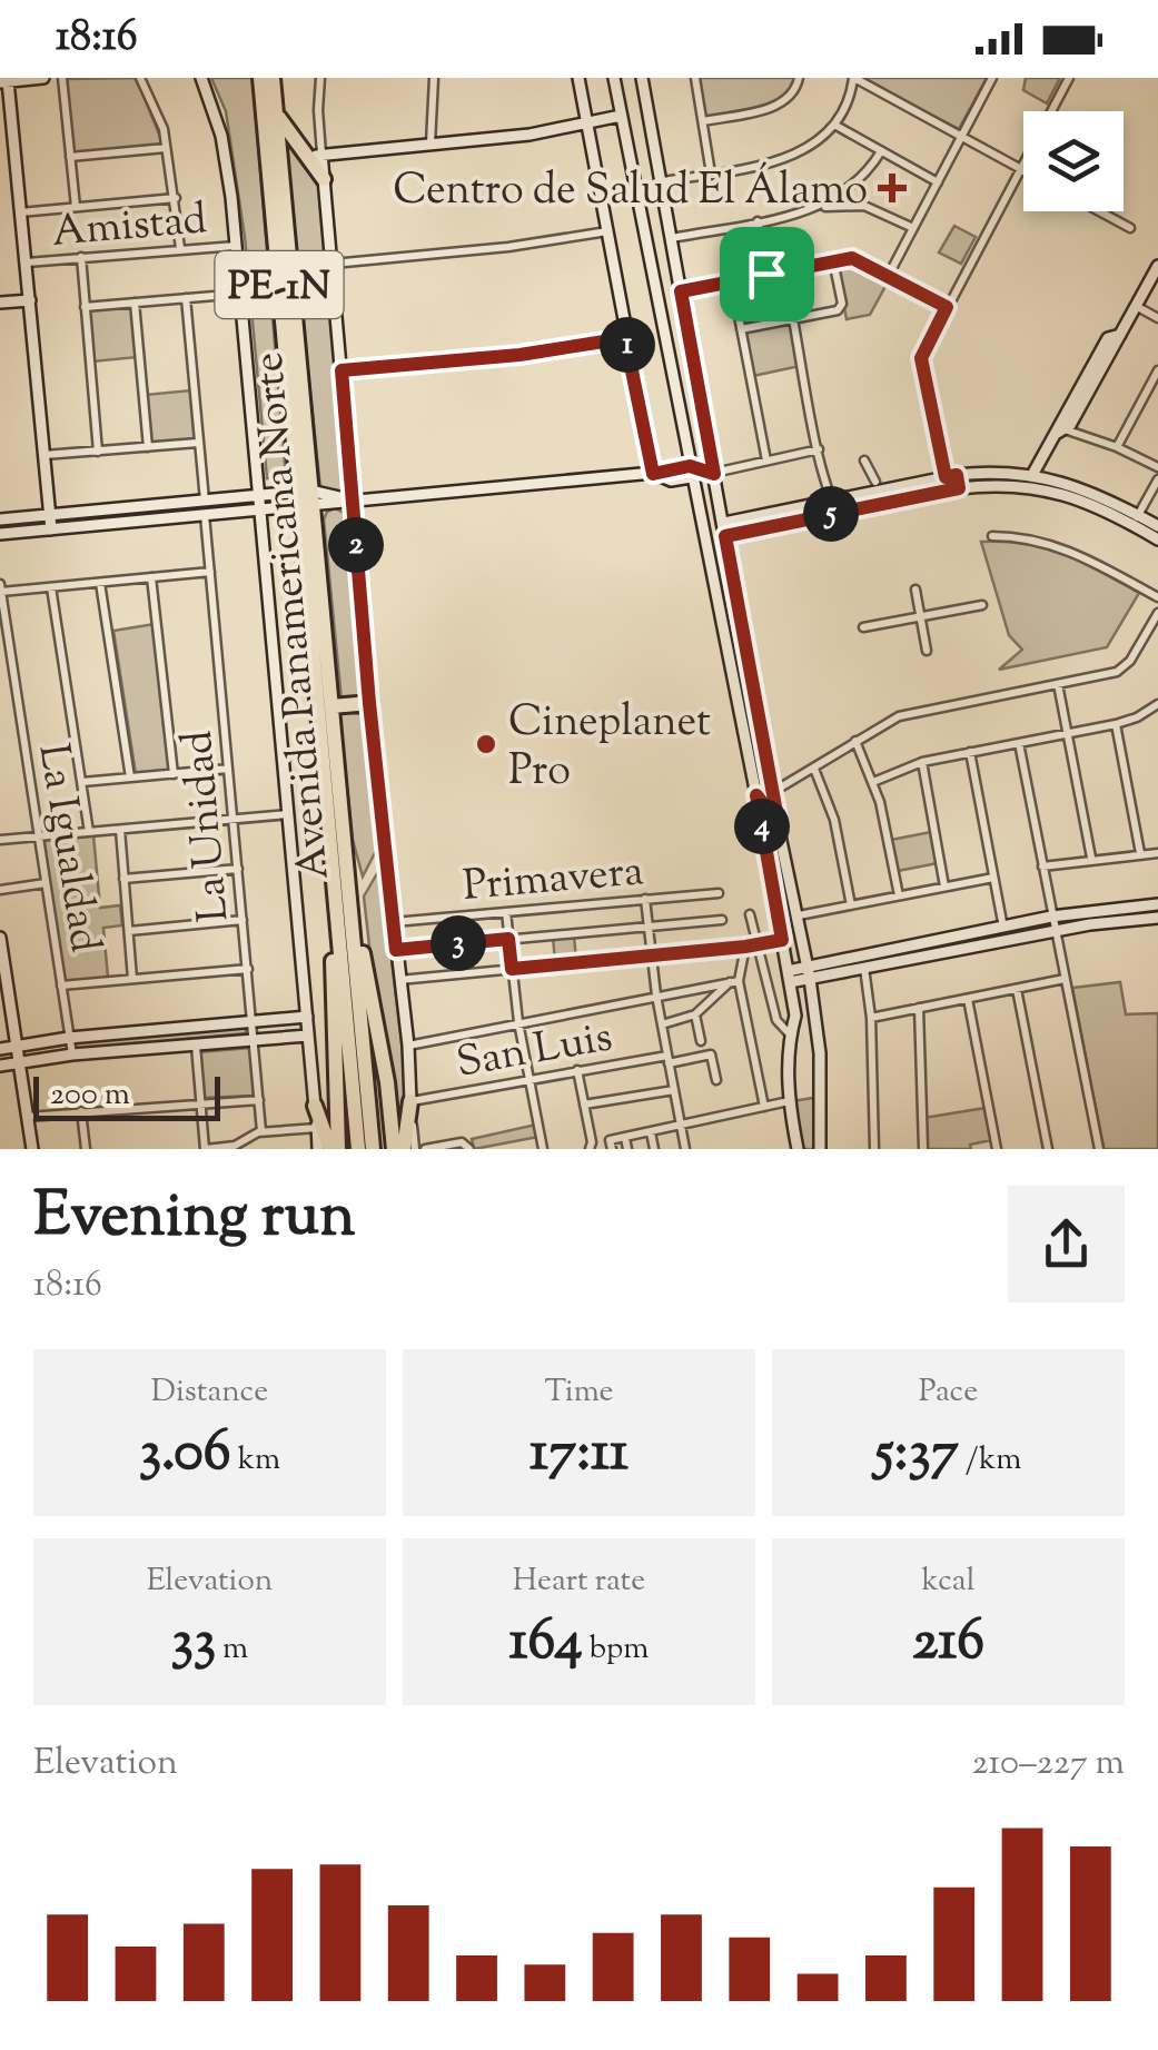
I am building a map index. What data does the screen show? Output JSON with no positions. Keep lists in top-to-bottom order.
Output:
{
  "streets": {
    "highway": ["PE-1N", "Avenida Panamericana Norte"],
    "street": [
      "Amistad",
      "La Unidad",
      "La Igualdad",
      "Primavera",
      "San Luis"
    ]
  },
  "places": {
    "health": ["Centro de Salud El Álamo"],
    "other": ["Cineplanet Pro"]
  },
  "scale_bar": "200 m",
  "page": {
    "status": "18:16",
    "pins": [
      "1",
      "5",
      "2",
      "4",
      "3"
    ],
    "scale": "200 m",
    "heading": ["Evening run", "18:16"],
    "stats": [
      ["Distance", "3.06 km"],
      ["Time", "17:11"],
      ["Pace", "5:37 /km"],
      ["Elevation", "33 m"],
      ["Heart rate", "164 bpm"],
      ["kcal", "216"]
    ],
    "chart": ["Elevation", "210–227 m"]
  }
}
